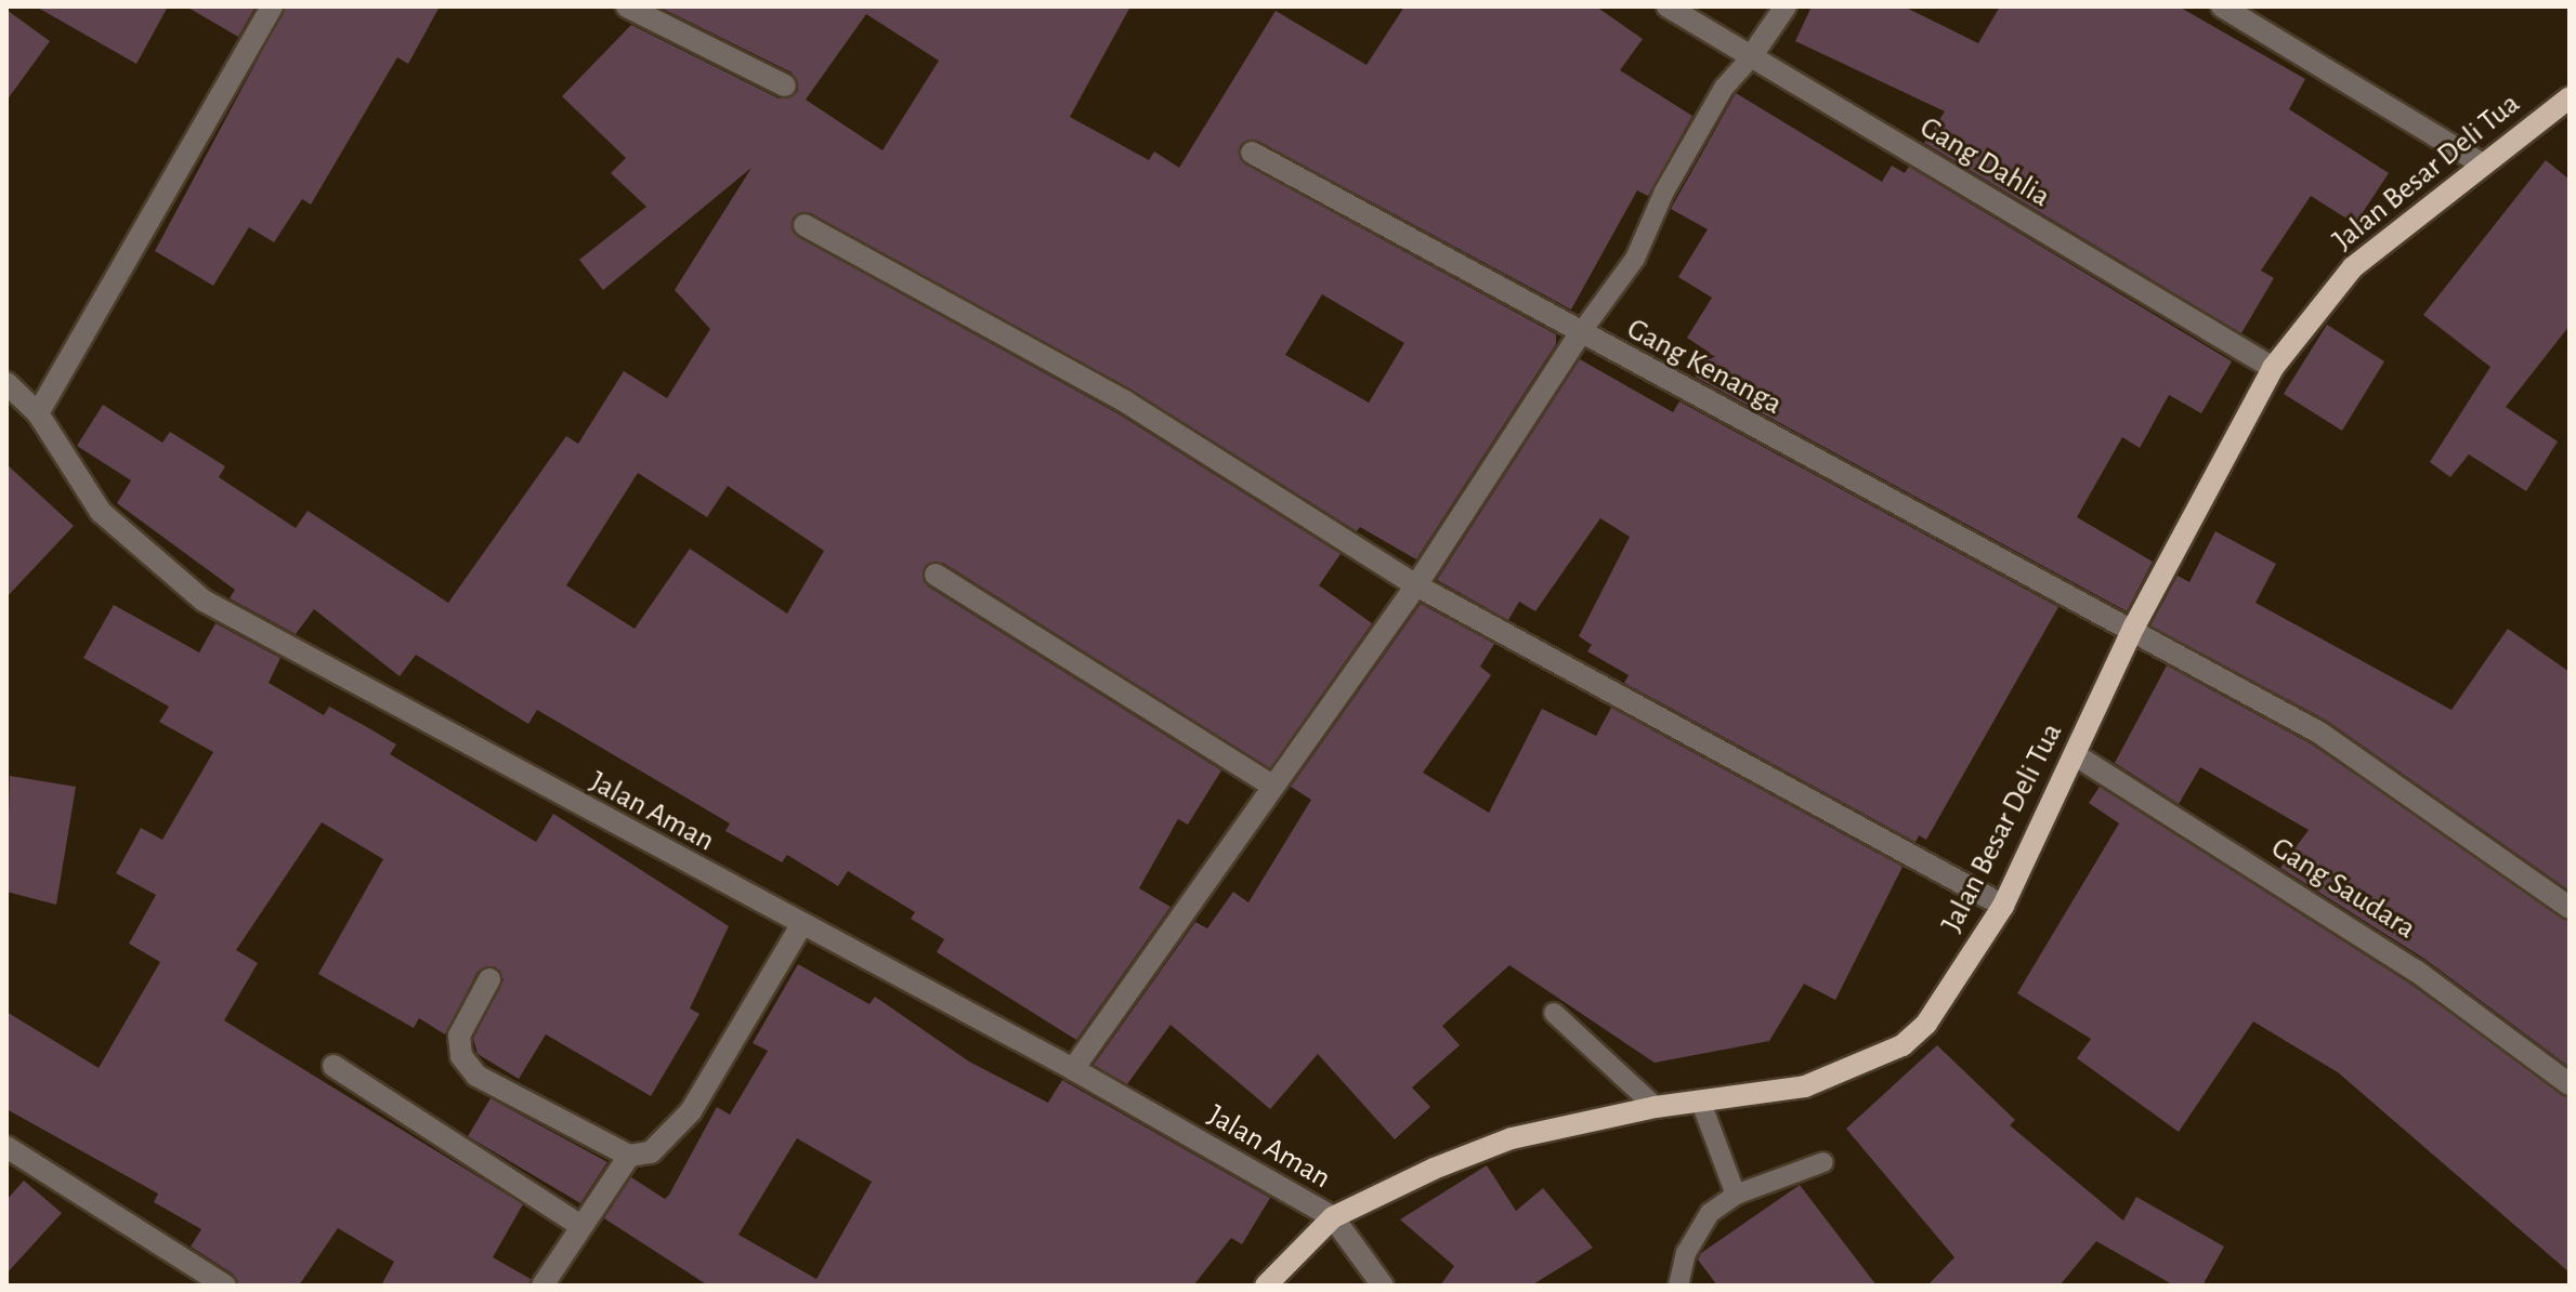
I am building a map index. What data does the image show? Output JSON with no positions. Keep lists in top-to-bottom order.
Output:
{
  "streets": {
    "main road": ["Jalan Besar Deli Tua"],
    "street": [
      "Gang Dahlia",
      "Gang Kenanga",
      "Jalan Aman",
      "Gang Saudara"
    ]
  },
  "crossings": [
    ["Gang Dahlia", "Jalan Besar Deli Tua"],
    ["Jalan Besar Deli Tua", "Gang Kenanga"],
    ["Jalan Besar Deli Tua", "Jalan Aman"],
    ["Jalan Besar Deli Tua", "Gang Saudara"]
  ]
}
